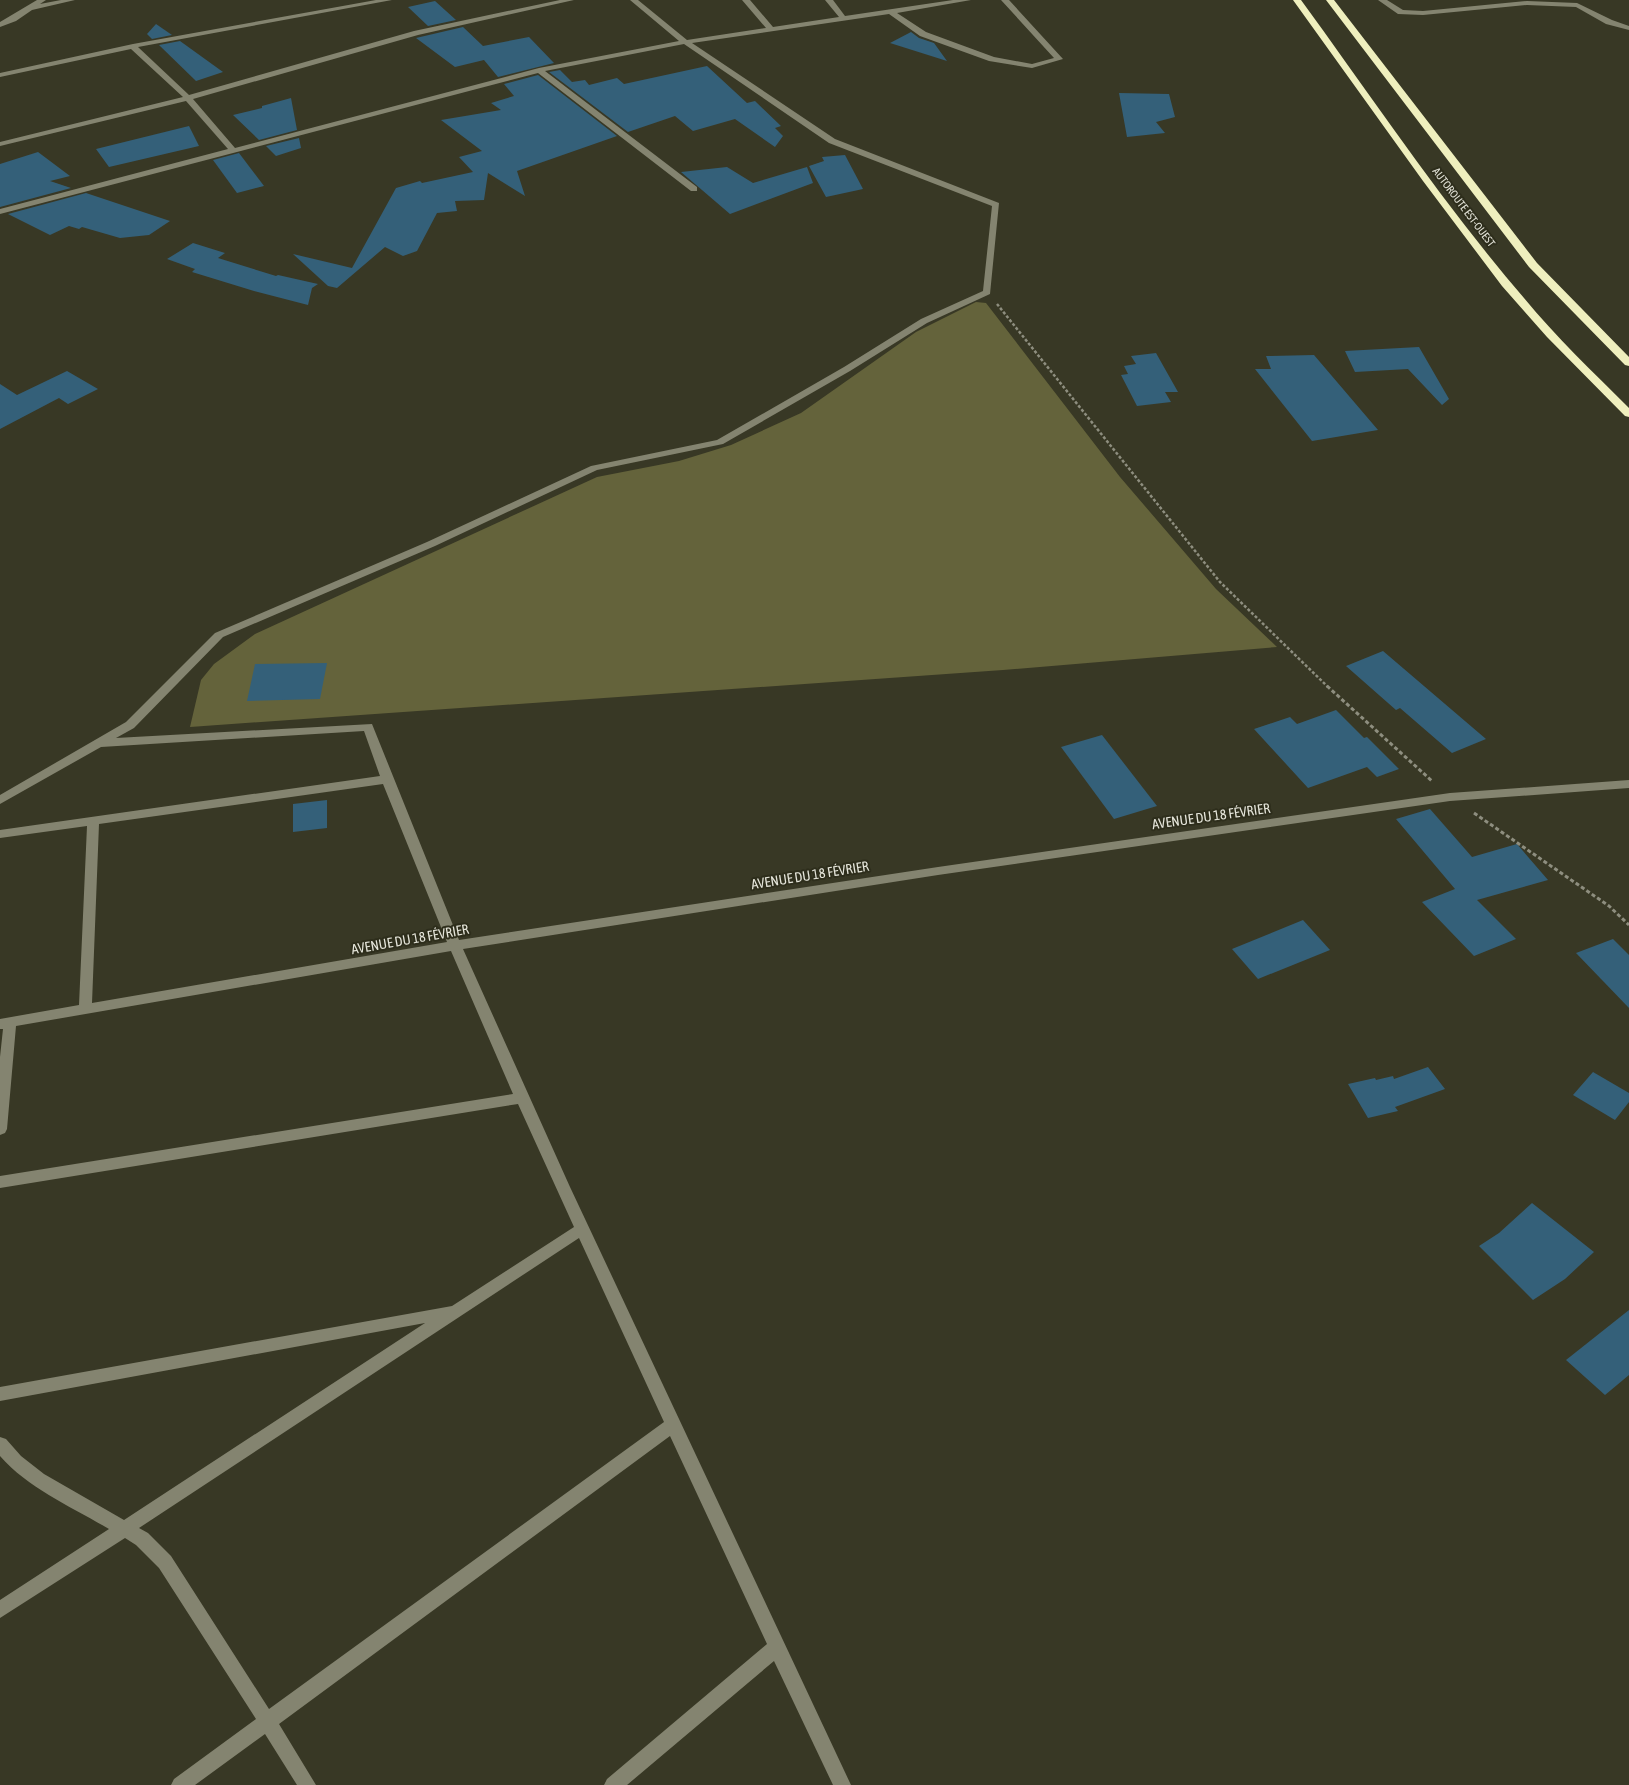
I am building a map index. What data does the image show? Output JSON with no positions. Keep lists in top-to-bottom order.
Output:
{
  "streets": {
    "highway": ["AUTOROUTE EST-OUEST"],
    "street": ["AVENUE DU 18 FÉVRIER"]
  }
}
